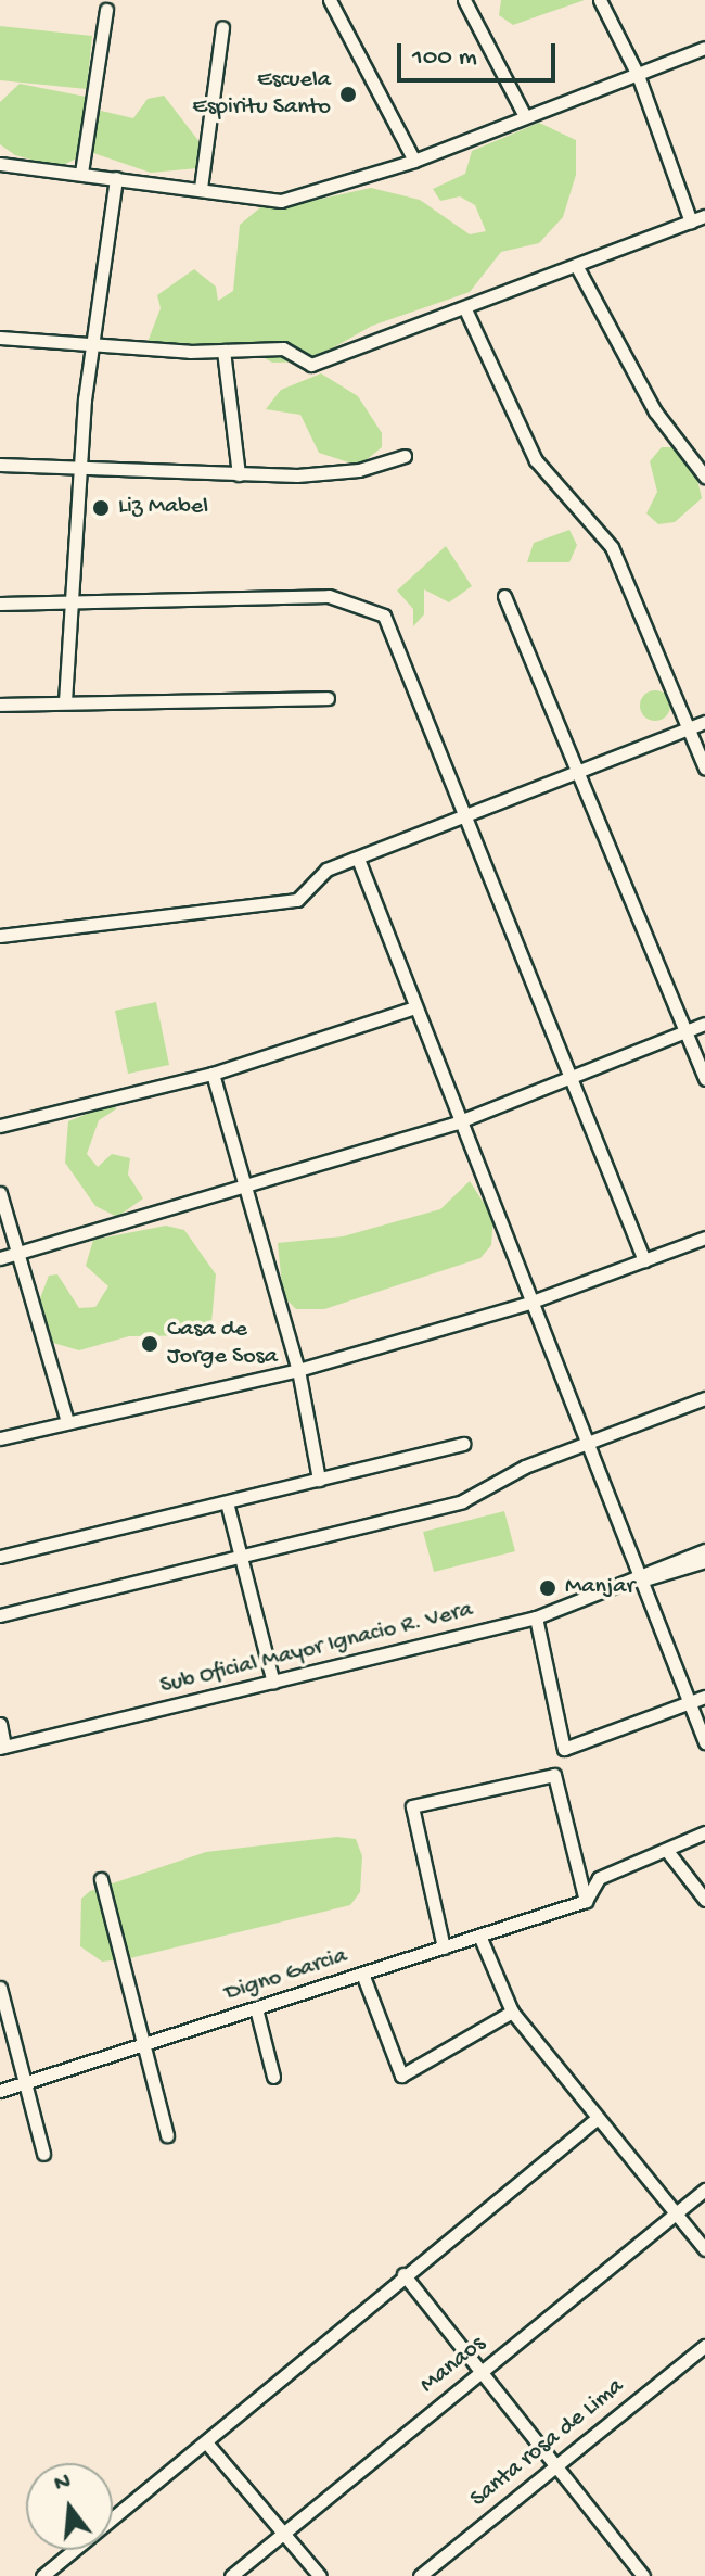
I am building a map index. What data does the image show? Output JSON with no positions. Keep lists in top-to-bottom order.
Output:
{
  "streets": {
    "street": [
      "Sub Oficial Mayor Ignacio R. Vera",
      "Digno Garcia",
      "Manaos",
      "Santa rosa de Lima"
    ]
  },
  "places": [
    "Escuela Espiritu Santo",
    "Liz Mabel",
    "Casa de Jorge Sosa",
    "Manjar"
  ],
  "scale_bar": "100 m",
  "north": "top"
}
